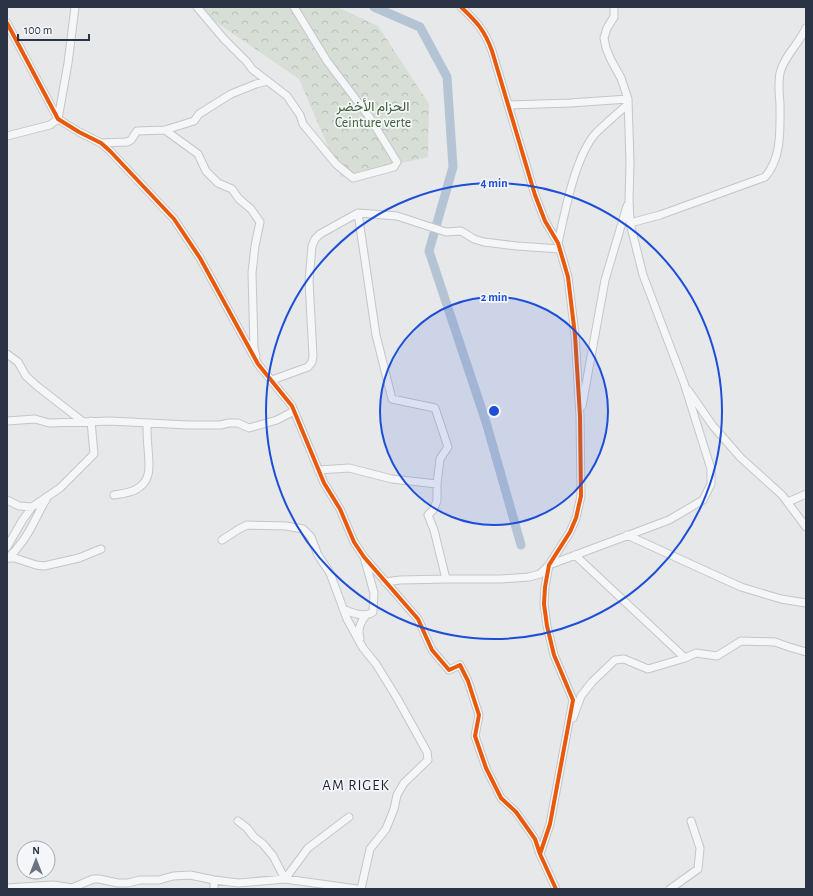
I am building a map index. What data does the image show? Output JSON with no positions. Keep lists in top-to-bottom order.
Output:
{
  "districts": ["AM RIGEK"],
  "parks": ["الحزام الأخضر Ceinture verte"],
  "scale_bar": "100 m",
  "north": "top",
  "rings": ["4 min", "2 min"]
}
